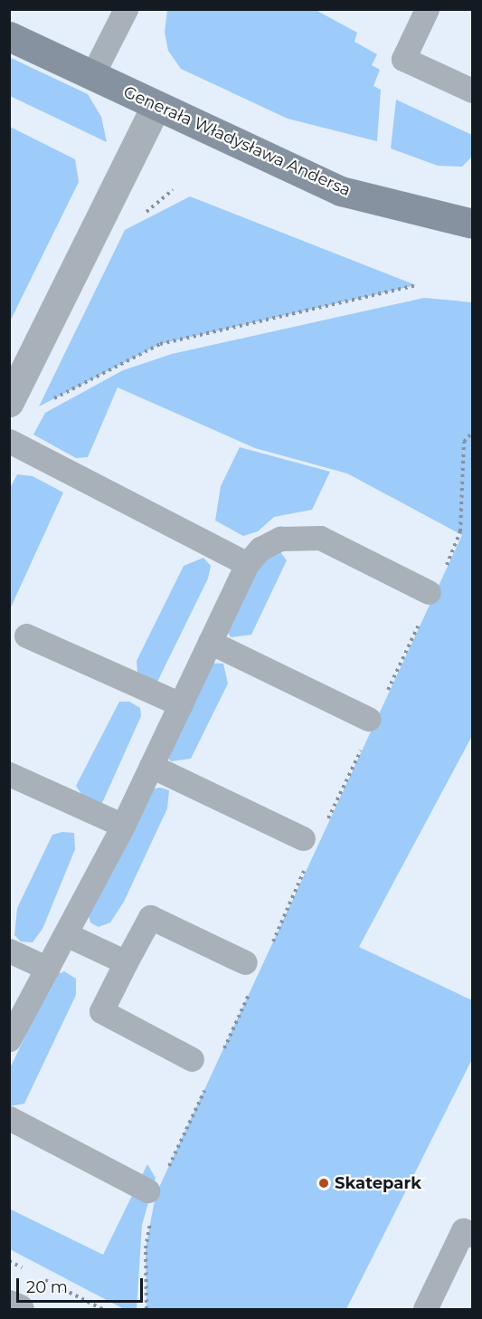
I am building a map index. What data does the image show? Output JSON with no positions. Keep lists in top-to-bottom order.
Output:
{
  "streets": {
    "main road": ["Generała Władysława Andersa"]
  },
  "places": ["Skatepark"],
  "scale_bar": "20 m"
}
